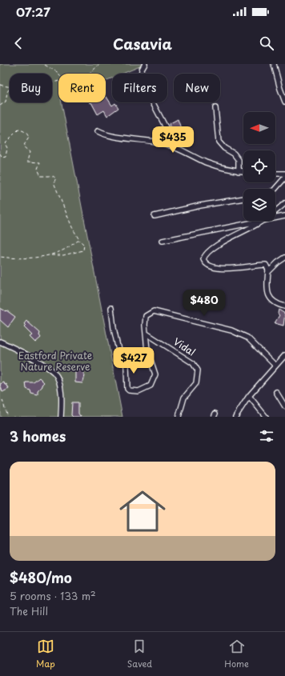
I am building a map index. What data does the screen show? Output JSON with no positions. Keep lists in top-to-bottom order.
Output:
{
  "streets": {
    "street": ["Vidal"]
  },
  "parks": ["Eastford Private Nature Reserve"],
  "north": "left",
  "page": {
    "status": "07:27",
    "header": "Casavia",
    "chip": [
      "Buy",
      "Rent",
      "Filters",
      "New"
    ],
    "price": ["$435", "$480", "$427"],
    "heading": "3 homes",
    "list": [
      {
        "name": "$480/mo",
        "note": "5 rooms · 133 m² · The Hill"
      }
    ],
    "tabs": ["Map", "Saved", "Home"]
  }
}
